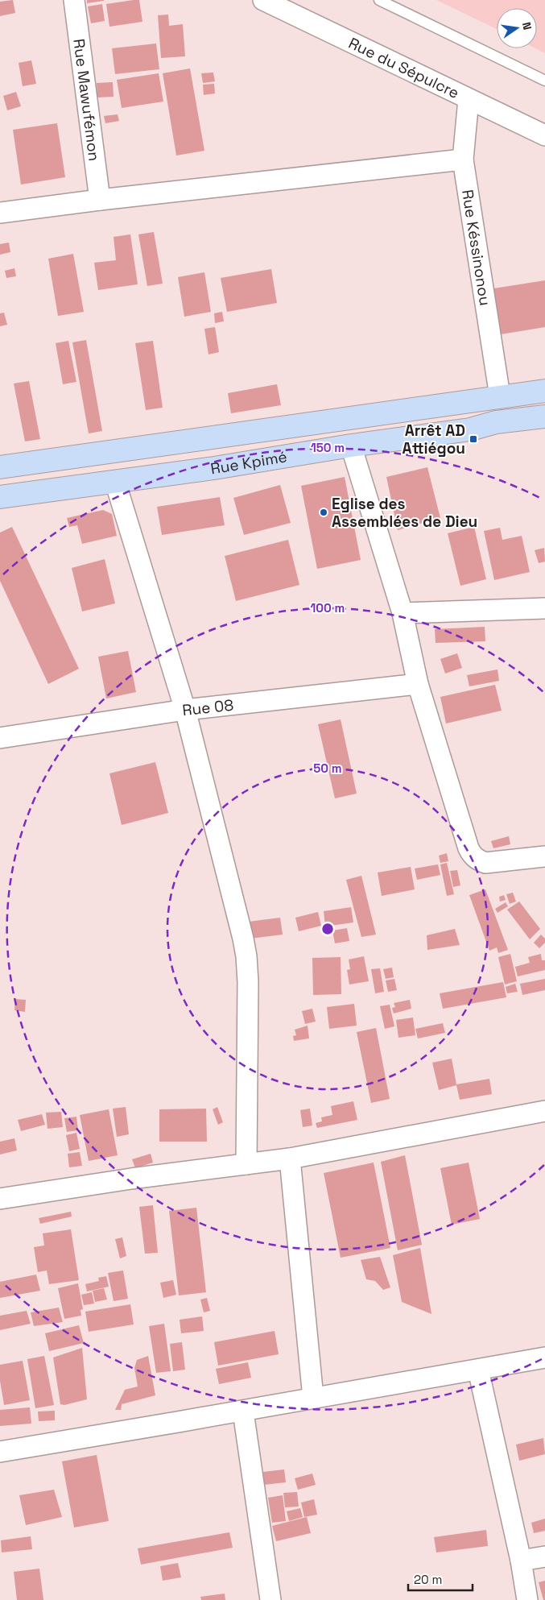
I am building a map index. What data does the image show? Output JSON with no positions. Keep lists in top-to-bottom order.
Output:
{
  "streets": {
    "main road": ["Rue Kpimé"],
    "street": [
      "Rue du Sépulcre",
      "Rue Mawufémon",
      "Rue Késsinonou",
      "Rue 08"
    ]
  },
  "crossings": [
    ["Rue du Sépulcre", "Rue Késsinonou"],
    ["Rue Késsinonou", "Rue Kpimé"]
  ],
  "places": {
    "transit": ["Arrêt AD Attiégou"],
    "other": ["Eglise des Assemblées de Dieu"]
  },
  "scale_bar": "20 m",
  "north": "right",
  "rings": ["150 m", "100 m", "50 m"]
}
